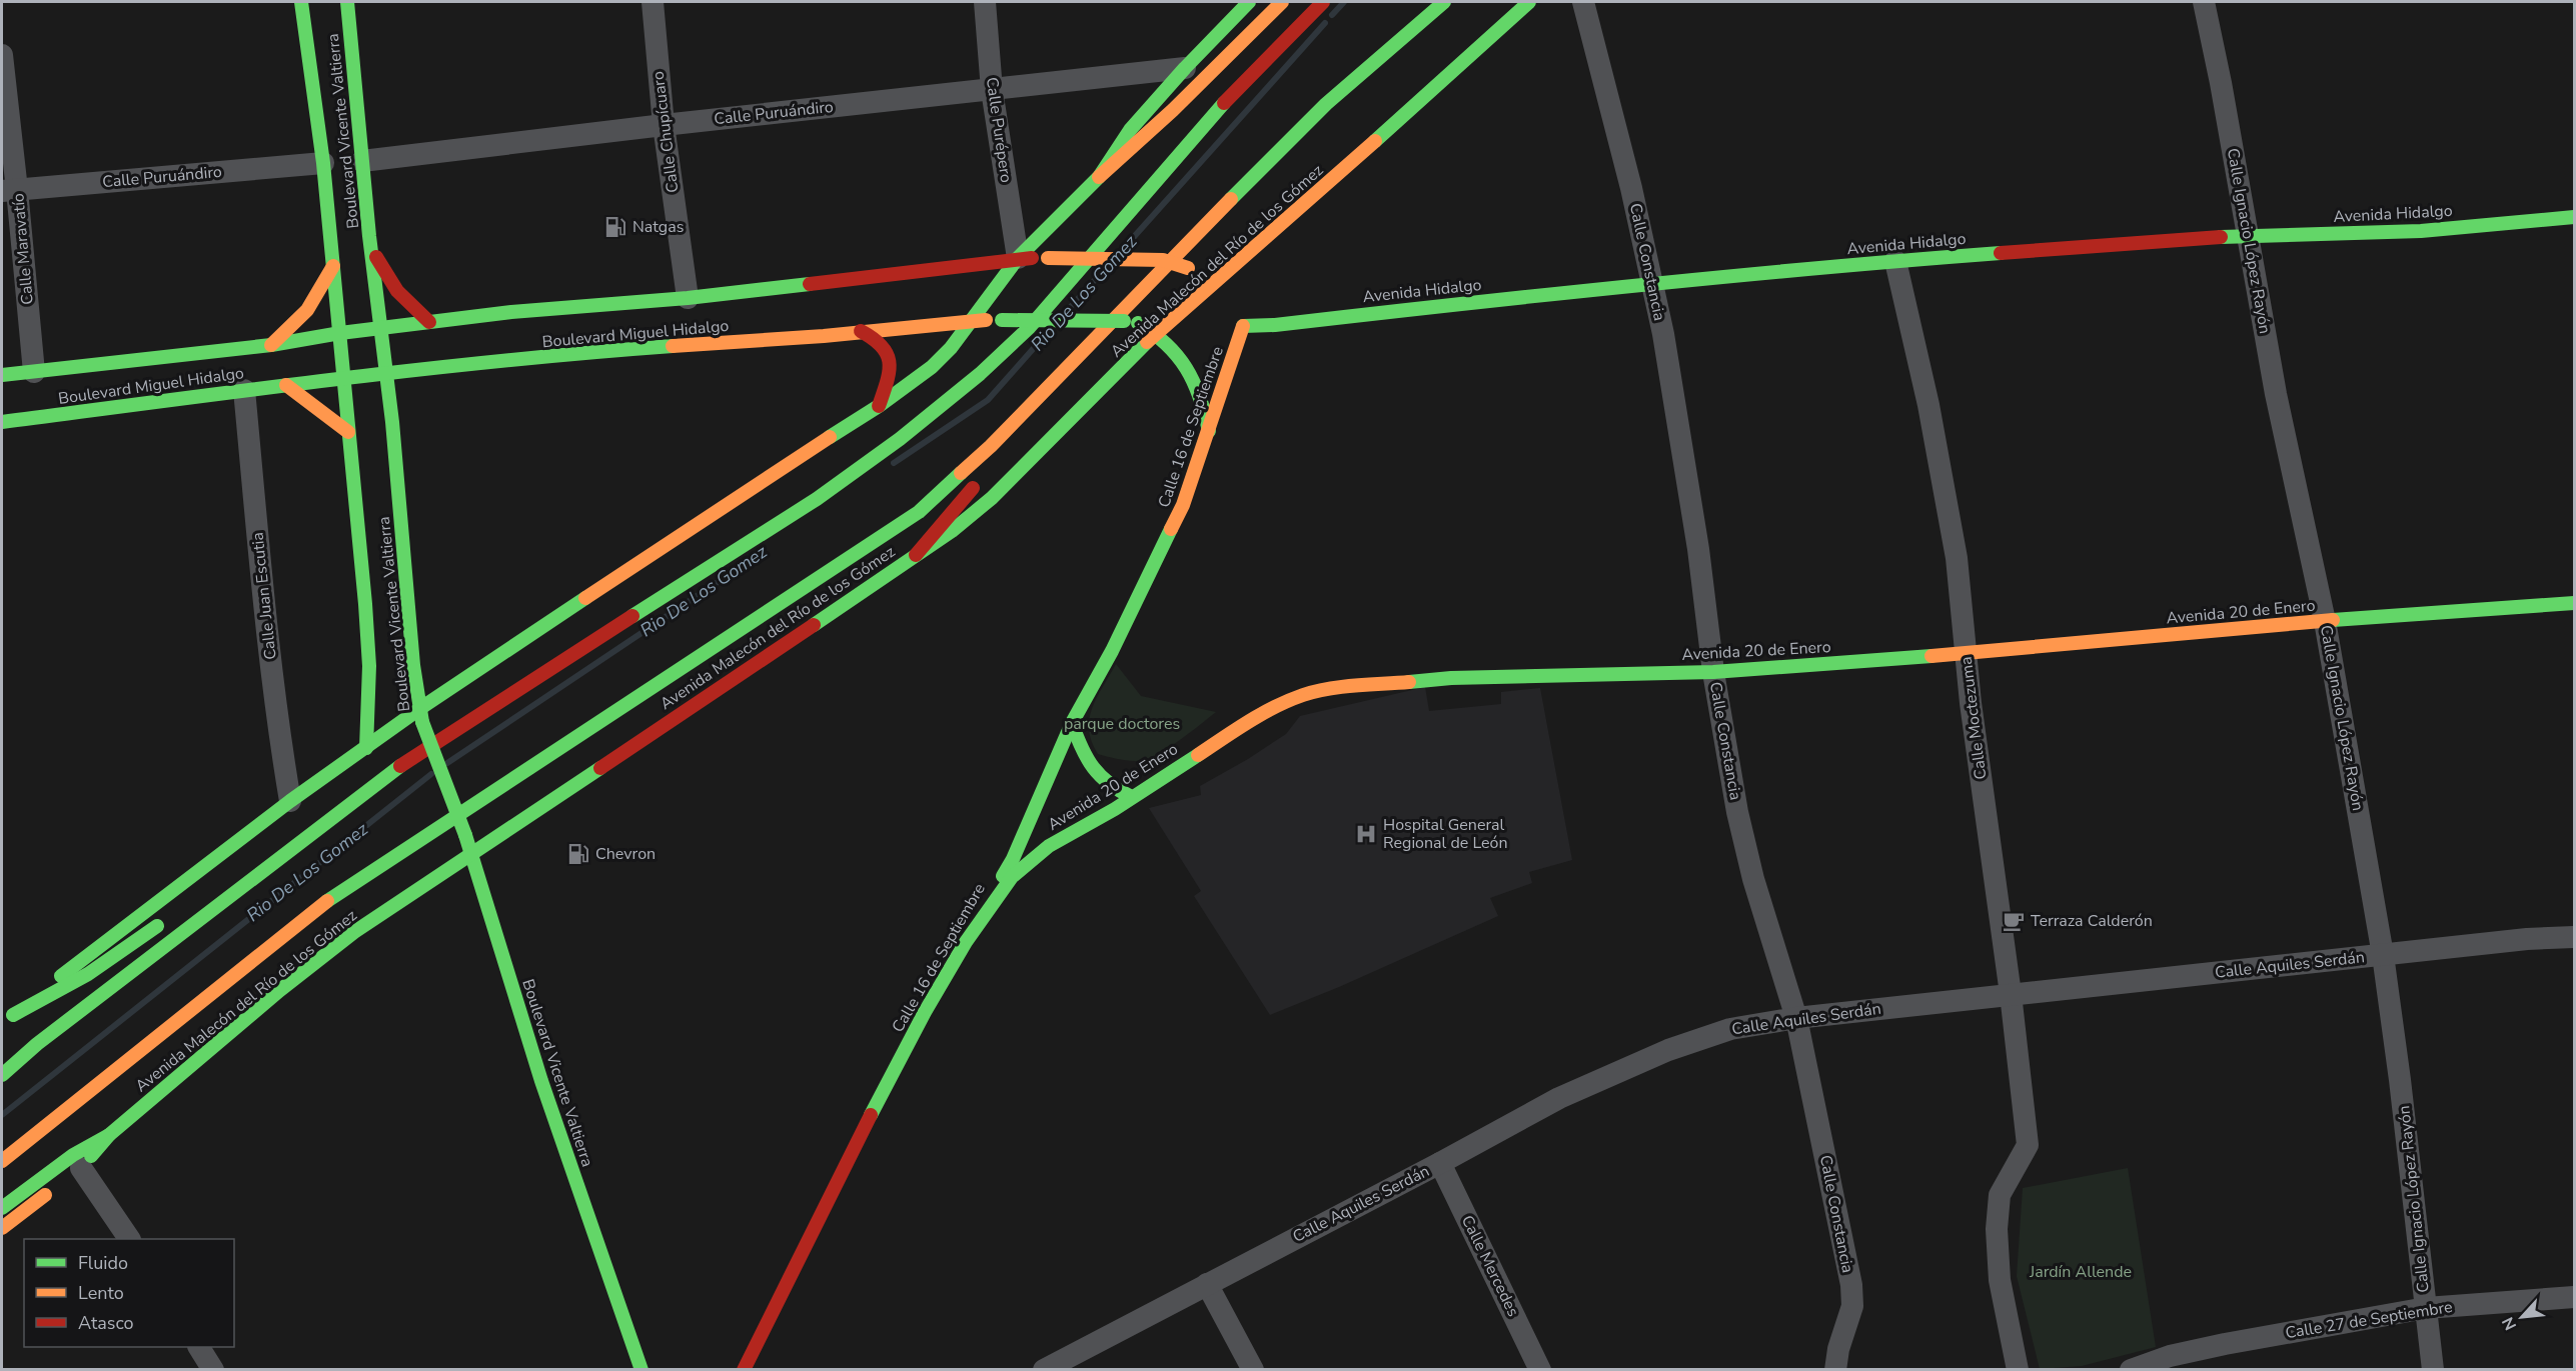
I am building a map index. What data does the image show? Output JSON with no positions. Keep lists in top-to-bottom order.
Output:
{
  "streets": {
    "main road": [
      "Boulevard Vicente Valtierra",
      "Avenida Hidalgo",
      "Avenida Malecón del Río de los Gómez",
      "Boulevard Miguel Hidalgo",
      "Calle 16 de Septiembre",
      "Avenida 20 de Enero"
    ],
    "street": [
      "Calle Puruándiro",
      "Calle Purépero",
      "Calle Chupícuaro",
      "Calle Ignacio López Rayón",
      "Calle Maravatío",
      "Calle Constancia",
      "Calle Juan Escutia",
      "Calle Moctezuma",
      "Calle Aquiles Serdán",
      "Calle Mercedes",
      "Calle 27 de Septiembre"
    ]
  },
  "crossings": [
    ["Calle Puruándiro", "Calle Purépero"],
    ["Calle Puruándiro", "Boulevard Vicente Valtierra"],
    ["Calle Puruándiro", "Calle Chupícuaro"],
    ["Calle Puruándiro", "Calle Maravatío"],
    ["Calle Purépero", "Boulevard Miguel Hidalgo"],
    ["Boulevard Vicente Valtierra", "Avenida Malecón del Río de los Gómez"],
    ["Boulevard Vicente Valtierra", "Boulevard Miguel Hidalgo"],
    ["Calle Chupícuaro", "Boulevard Miguel Hidalgo"],
    ["Avenida Hidalgo", "Calle Ignacio López Rayón"],
    ["Avenida Hidalgo", "Calle Constancia"],
    ["Avenida Hidalgo", "Calle 16 de Septiembre"],
    ["Avenida Hidalgo", "Calle Moctezuma"],
    ["Calle Ignacio López Rayón", "Avenida 20 de Enero"],
    ["Calle Ignacio López Rayón", "Calle Aquiles Serdán"],
    ["Calle Ignacio López Rayón", "Calle 27 de Septiembre"],
    ["Calle Maravatío", "Boulevard Miguel Hidalgo"],
    ["Avenida Malecón del Río de los Gómez", "Boulevard Miguel Hidalgo"],
    ["Calle Constancia", "Avenida 20 de Enero"],
    ["Calle Constancia", "Calle Aquiles Serdán"],
    ["Boulevard Miguel Hidalgo", "Calle 16 de Septiembre"],
    ["Boulevard Miguel Hidalgo", "Calle Juan Escutia"],
    ["Calle 16 de Septiembre", "Avenida 20 de Enero"],
    ["Avenida 20 de Enero", "Calle Moctezuma"],
    ["Calle Moctezuma", "Calle Aquiles Serdán"],
    ["Calle Aquiles Serdán", "Calle Mercedes"]
  ],
  "water": ["Rio De Los Gomez"],
  "parks": ["parque doctores", "Jardín Allende"],
  "places": {
    "fuel station": ["Natgas", "Chevron"],
    "hospital": ["Hospital General Regional de León"],
    "cafe": ["Terraza Calderón"]
  },
  "legend": ["Fluido", "Lento", "Atasco"],
  "north": "bottom left"
}
